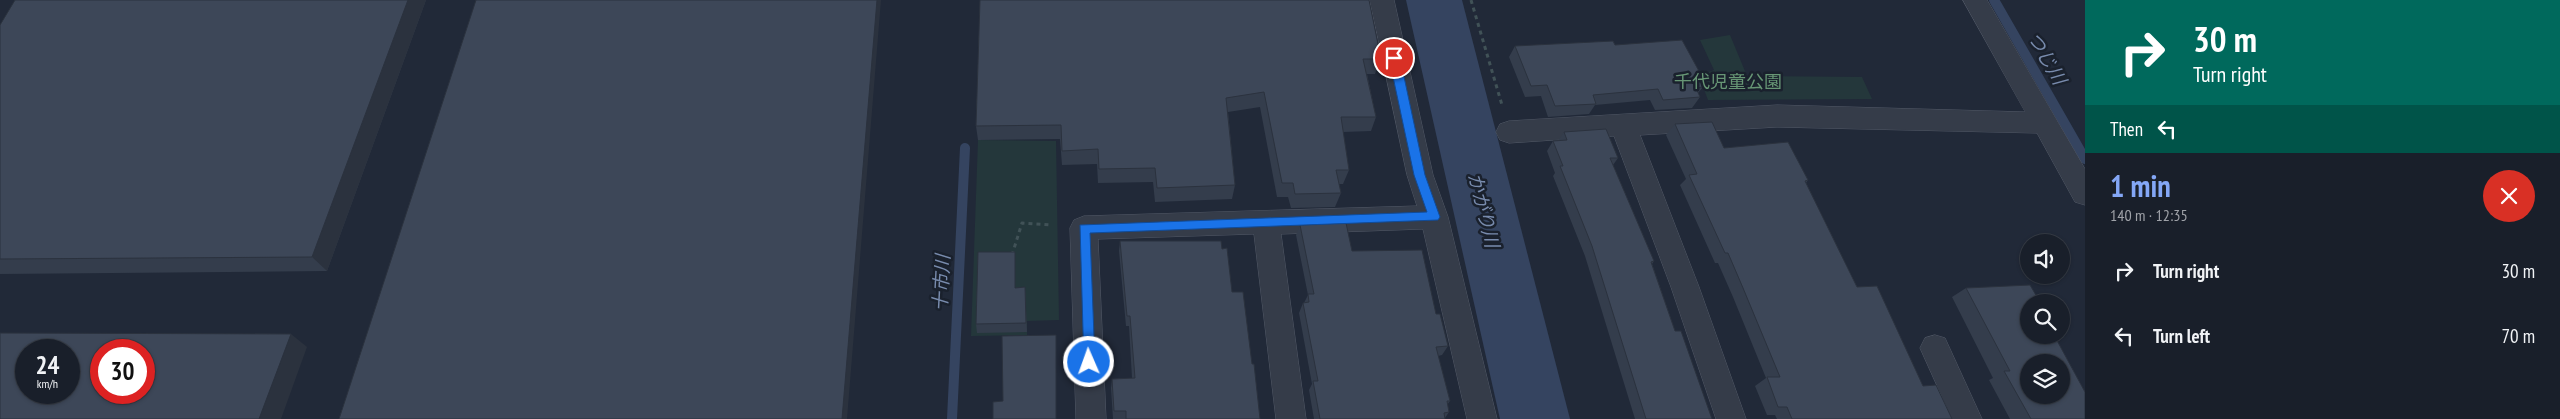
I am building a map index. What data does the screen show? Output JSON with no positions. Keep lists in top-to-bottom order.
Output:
{
  "water": ["つじ川", "かがり川", "十市川"],
  "parks": ["千代児童公園"],
  "page": {
    "turn": ["30 m", "Turn right"],
    "then": "Then",
    "heading": ["1 min", "140 m · 12:35"],
    "list": [
      {
        "name": "Turn right",
        "value": "30 m"
      },
      {
        "name": "Turn left",
        "value": "70 m"
      }
    ],
    "speed": "24 km/h",
    "limit": "30"
  }
}
